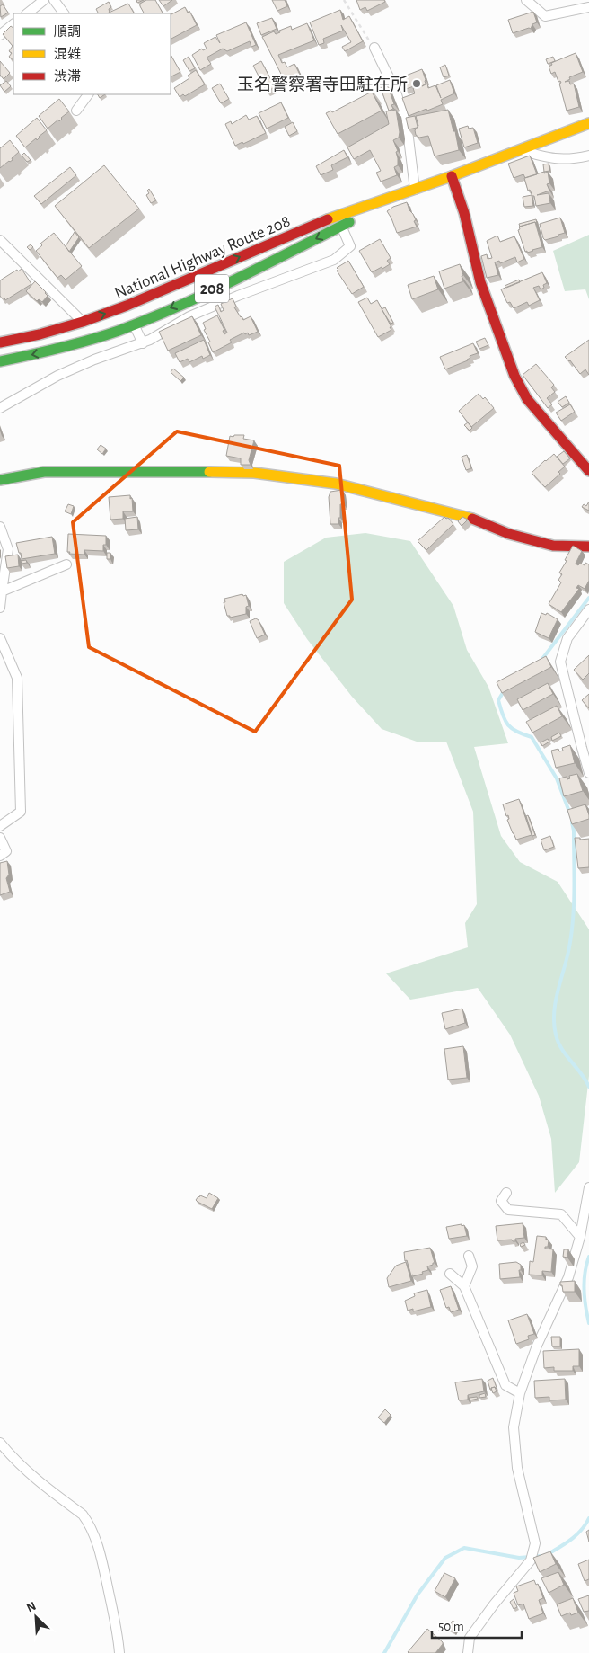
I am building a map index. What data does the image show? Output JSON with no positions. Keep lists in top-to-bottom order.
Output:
{
  "streets": {
    "main road": ["National Highway Route 208", "208"]
  },
  "places": ["玉名警察署寺田駐在所"],
  "legend": ["順調", "混雑", "渋滞"],
  "scale_bar": "50 m",
  "north": "top left"
}
